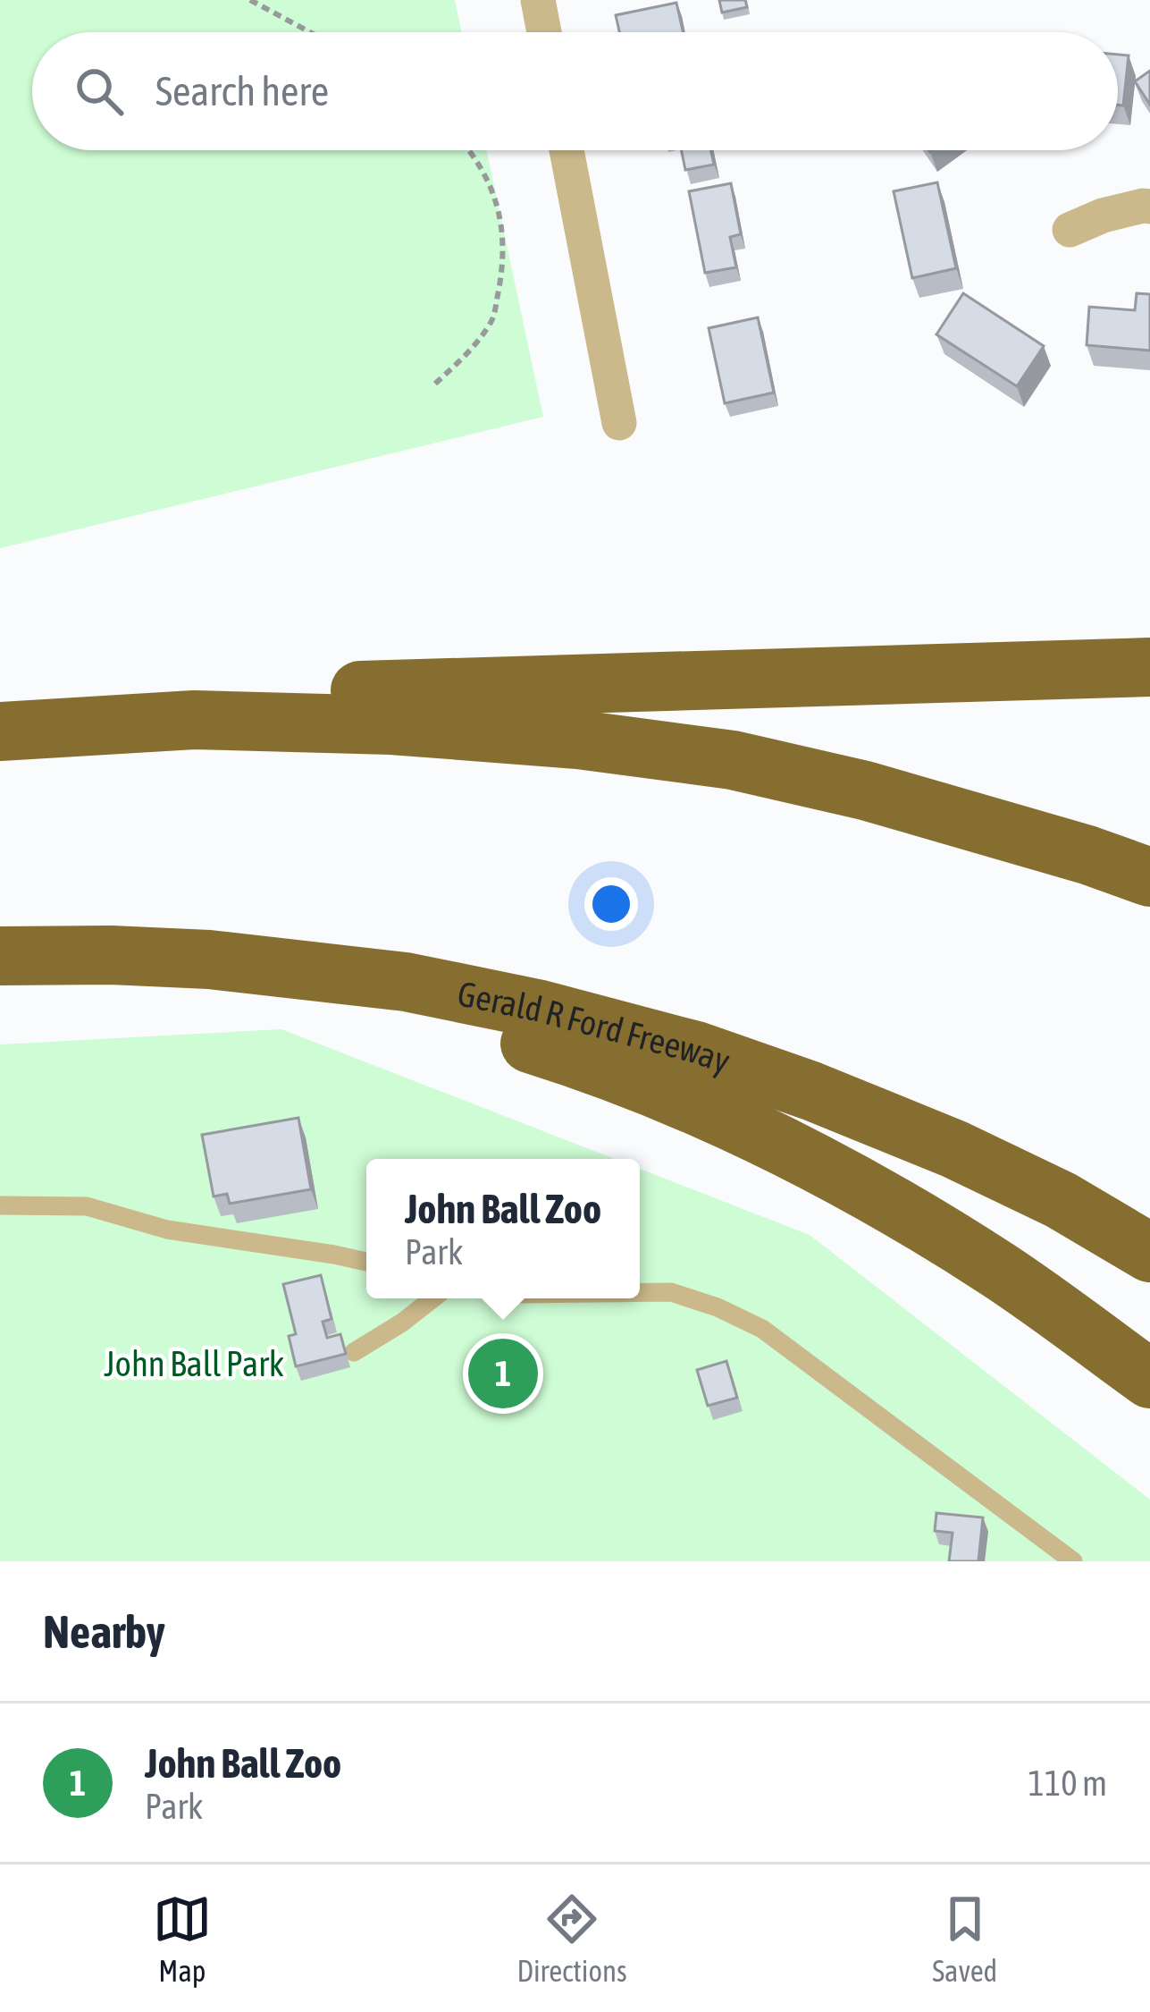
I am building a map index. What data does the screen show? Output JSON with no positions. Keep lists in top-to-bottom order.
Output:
{
  "streets": {
    "highway": ["Gerald R Ford Freeway"]
  },
  "parks": ["John Ball Park"],
  "page": {
    "search": "Search here",
    "popup": ["John Ball Zoo", "Park"],
    "pins": "1",
    "heading": "Nearby",
    "list": [
      {
        "mark": "1",
        "name": "John Ball Zoo",
        "note": "Park",
        "value": "110 m"
      }
    ],
    "nav": ["Map", "Directions", "Saved"]
  }
}
